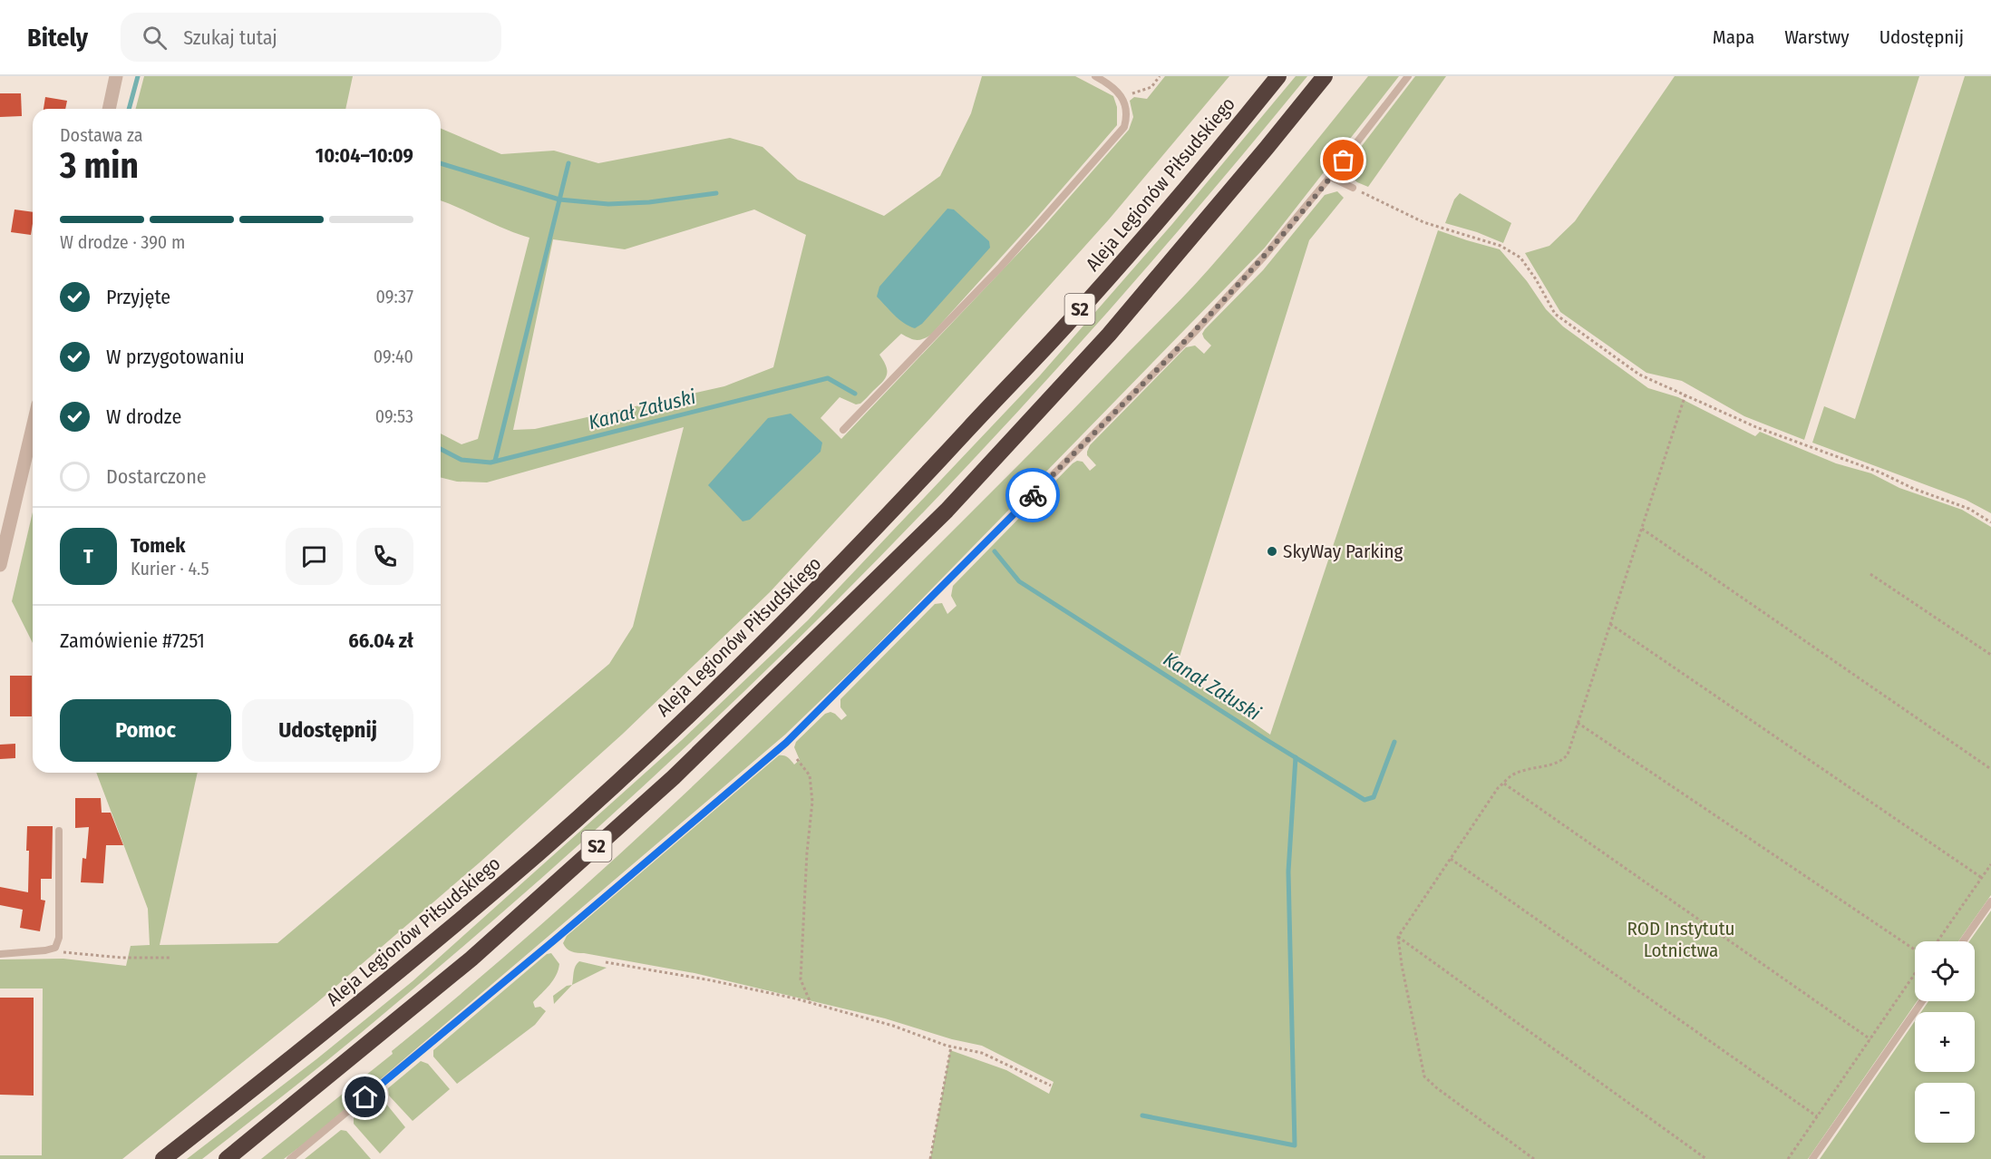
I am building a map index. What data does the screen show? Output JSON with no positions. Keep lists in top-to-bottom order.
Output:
{
  "streets": {
    "highway": ["Aleja Legionów Piłsudskiego", "S2"]
  },
  "water": ["Kanał Załuski"],
  "parks": ["ROD Instytutu Lotnictwa"],
  "places": ["SkyWay Parking"],
  "page": {
    "header": "Bitely",
    "search": "Szukaj tutaj",
    "nav": ["Mapa", "Warstwy", "Udostępnij"],
    "heading": ["3 min", "Dostawa za", "10:04–10:09"],
    "panel": [
      "Tomek",
      "Kurier · 4.5",
      "Zamówienie #7251",
      "66.04 zł"
    ],
    "bar": "W drodze · 390 m",
    "list": [
      ["Przyjęte", "09:37"],
      ["W przygotowaniu", "09:40"],
      ["W drodze", "09:53"],
      "Dostarczone"
    ],
    "round": "T",
    "buttons": ["Pomoc", "Udostępnij"],
    "map_buttons": ["+", "−"]
  }
}
